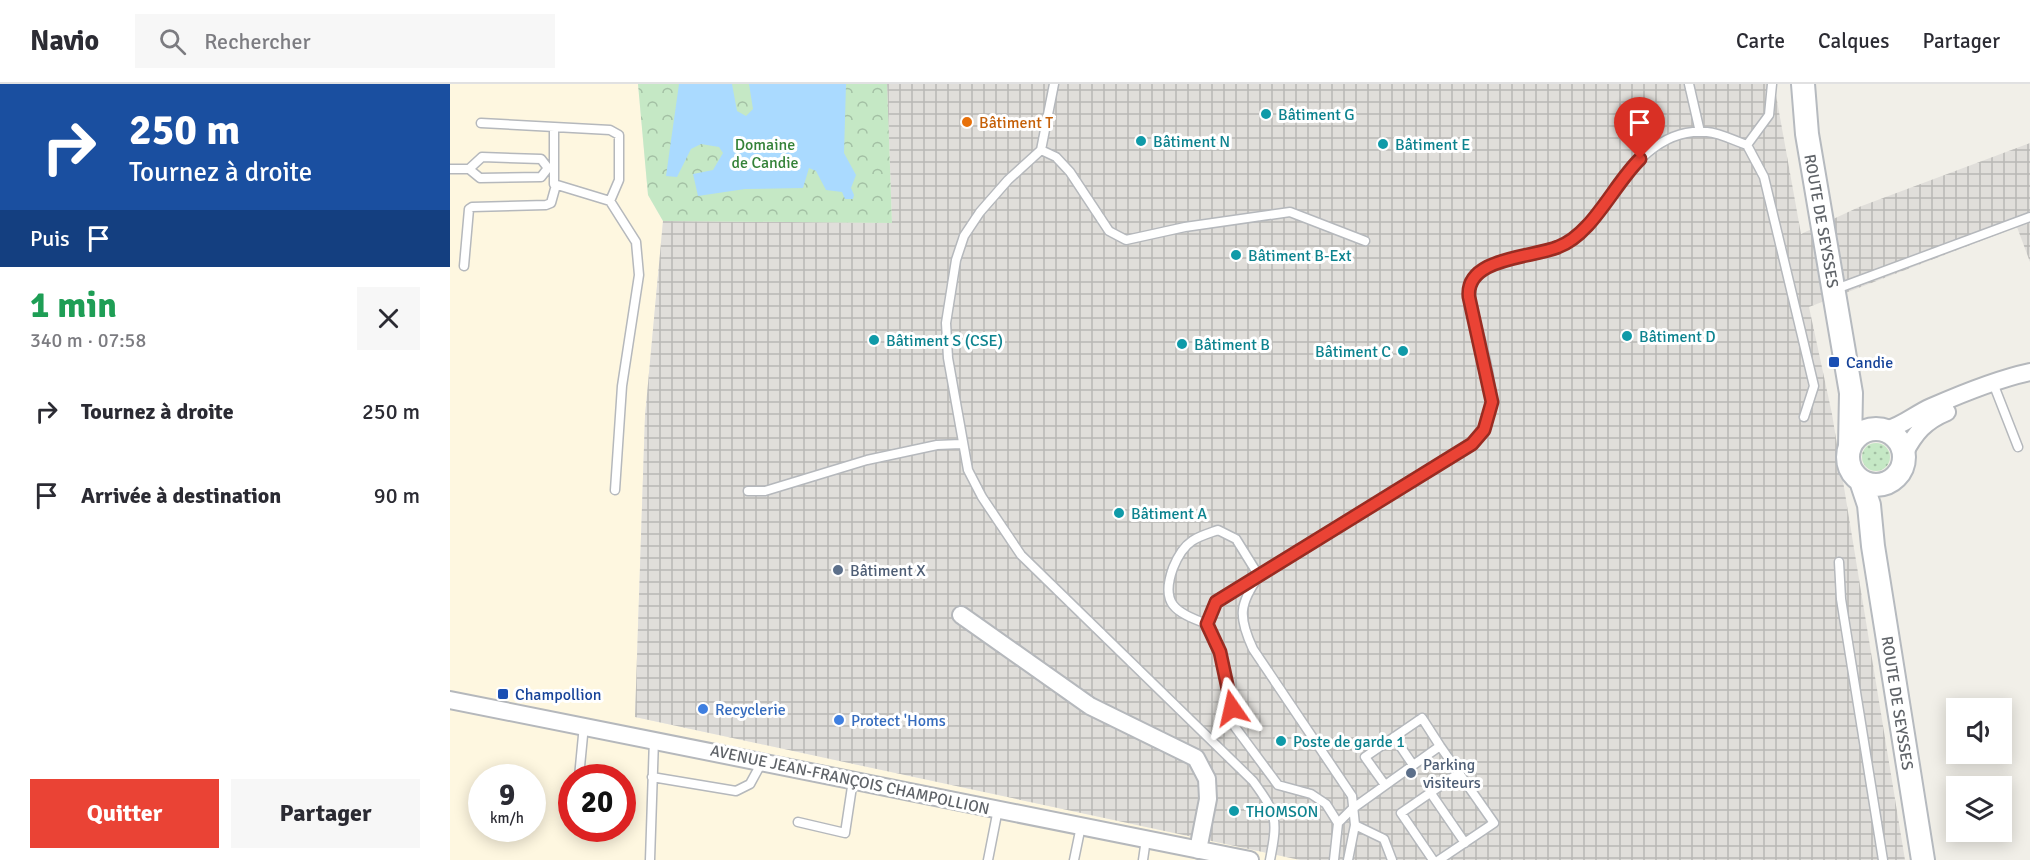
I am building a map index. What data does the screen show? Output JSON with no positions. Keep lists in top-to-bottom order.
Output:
{
  "streets": {
    "main road": ["ROUTE DE SEYSSES"],
    "street": ["AVENUE JEAN-FRANÇOIS CHAMPOLLION"]
  },
  "parks": ["Domaine de Candie"],
  "places": {
    "other": [
      "Bâtiment G",
      "Bâtiment T",
      "Bâtiment N",
      "Bâtiment E",
      "Bâtiment B-Ext",
      "Bâtiment D",
      "Bâtiment S (CSE)",
      "Bâtiment B",
      "Bâtiment C",
      "Bâtiment A",
      "Bâtiment X",
      "Recyclerie",
      "Protect 'Homs",
      "Poste de garde 1",
      "Parking visiteurs",
      "THOMSON"
    ],
    "transit": ["Candie", "Champollion"]
  },
  "page": {
    "header": "Navio",
    "search": "Rechercher",
    "nav": ["Carte", "Calques", "Partager"],
    "turn": ["250 m", "Tournez à droite"],
    "then": "Puis",
    "heading": ["1 min", "340 m · 07:58"],
    "list": [
      {
        "name": "Tournez à droite",
        "value": "250 m"
      },
      {
        "name": "Arrivée à destination",
        "value": "90 m"
      }
    ],
    "speed": "9 km/h",
    "limit": "20",
    "buttons": ["Quitter", "Partager"]
  }
}
